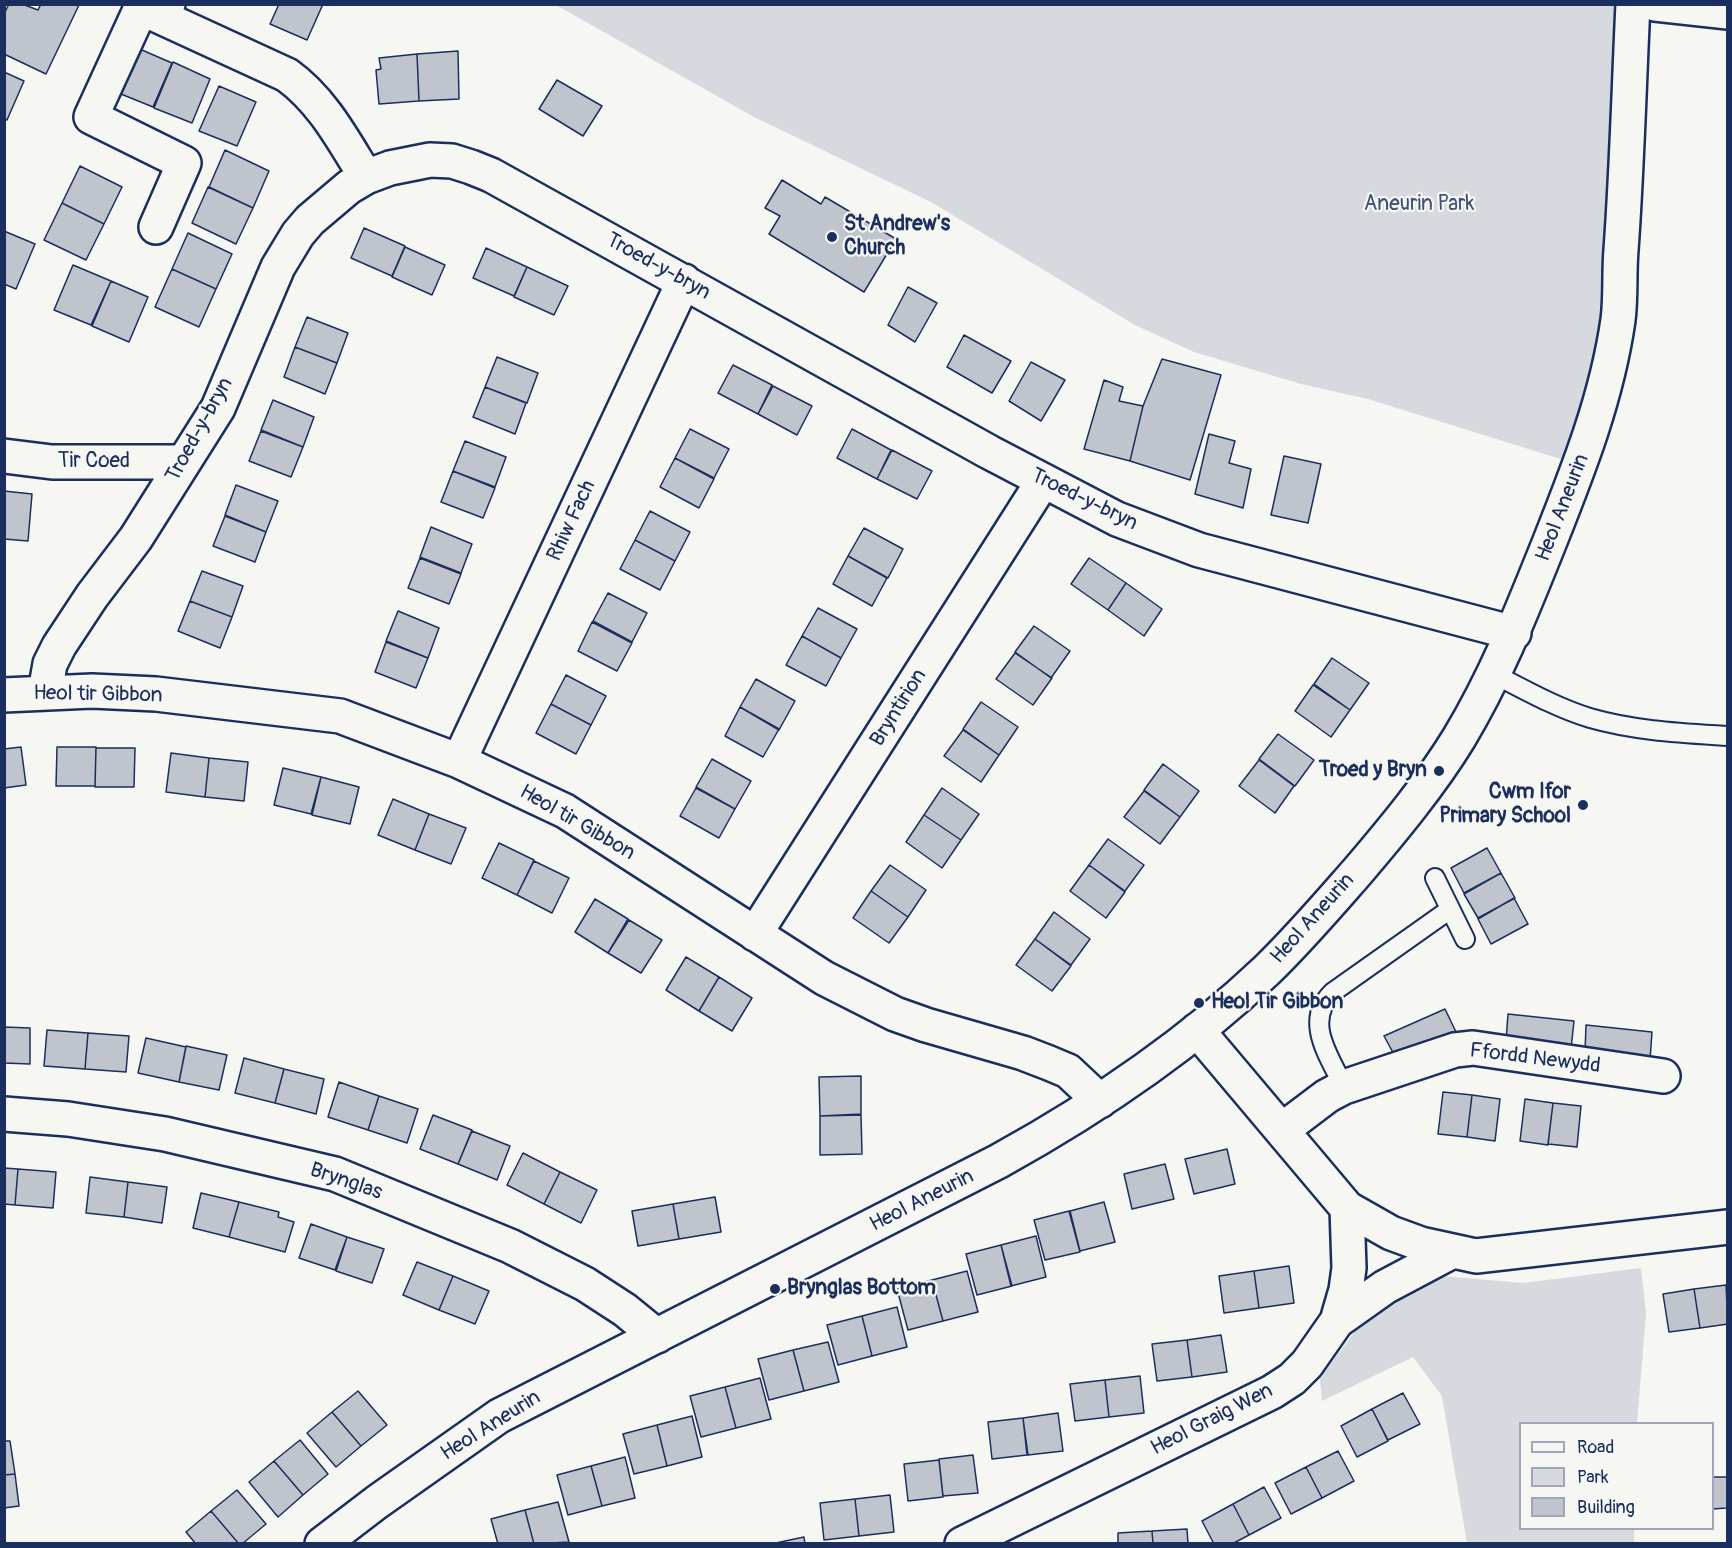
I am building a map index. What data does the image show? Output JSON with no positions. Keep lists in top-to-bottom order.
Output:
{
  "streets": {
    "street": [
      "Troed-y-bryn",
      "Tir Coed",
      "Heol Aneurin",
      "Rhiw Fach",
      "Heol tir Gibbon",
      "Bryntirion",
      "Ffordd Newydd",
      "Brynglas",
      "Heol Graig Wen"
    ]
  },
  "crossings": [
    ["Troed-y-bryn", "Tir Coed"],
    ["Troed-y-bryn", "Heol Aneurin"],
    ["Troed-y-bryn", "Rhiw Fach"],
    ["Troed-y-bryn", "Heol tir Gibbon"],
    ["Troed-y-bryn", "Bryntirion"],
    ["Heol Aneurin", "Heol tir Gibbon"],
    ["Heol Aneurin", "Brynglas"],
    ["Rhiw Fach", "Heol tir Gibbon"],
    ["Heol tir Gibbon", "Bryntirion"]
  ],
  "parks": ["Aneurin Park"],
  "places": [
    "St Andrew's Church",
    "Troed y Bryn",
    "Cwm Ifor Primary School",
    "Heol Tir Gibbon",
    "Brynglas Bottom"
  ],
  "legend": ["Road", "Park", "Building"]
}
